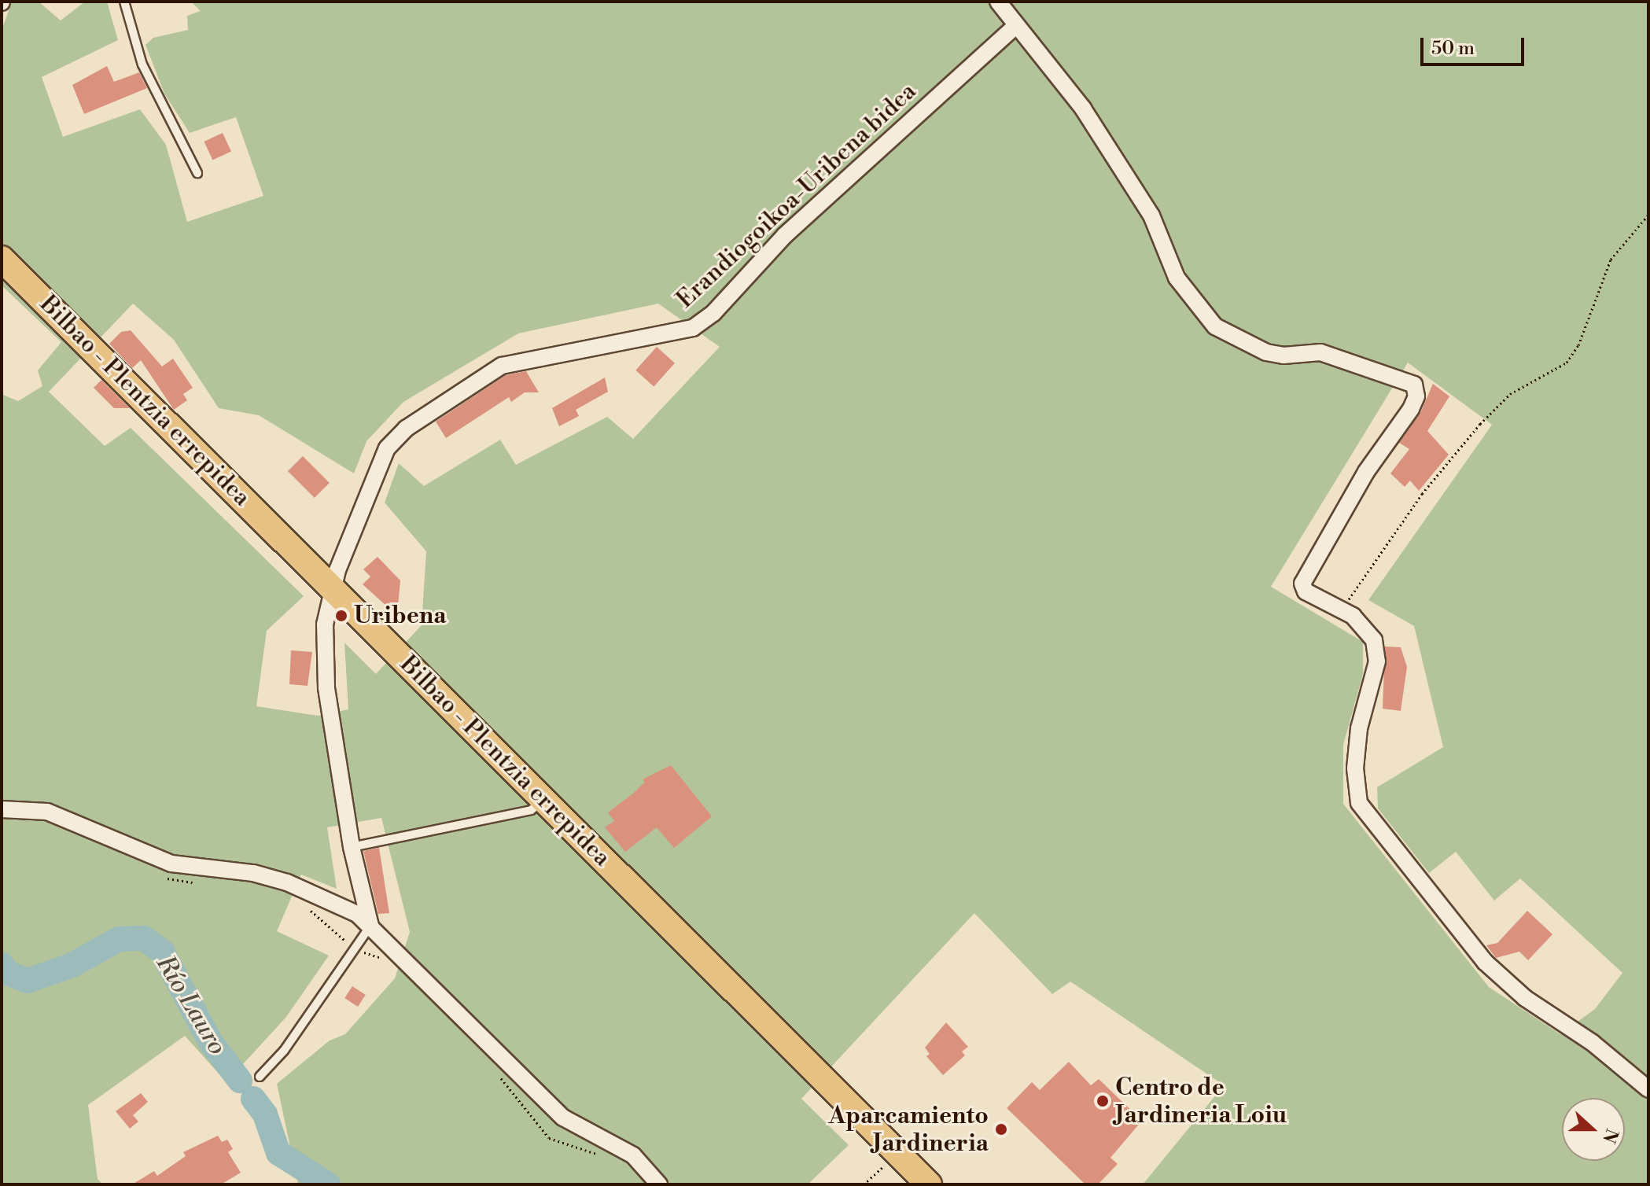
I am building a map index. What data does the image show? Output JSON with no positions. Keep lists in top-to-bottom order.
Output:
{
  "streets": {
    "main road": ["Bilbao - Plentzia errepidea"],
    "street": ["Erandiogoikoa-Uribena bidea"]
  },
  "crossings": [
    ["Erandiogoikoa-Uribena bidea", "Bilbao - Plentzia errepidea"]
  ],
  "water": ["Río Lauro"],
  "places": ["Uribena", "Centro de Jardineria Loiu", "Aparcamiento Jardineria"],
  "scale_bar": "50 m",
  "north": "right"
}
